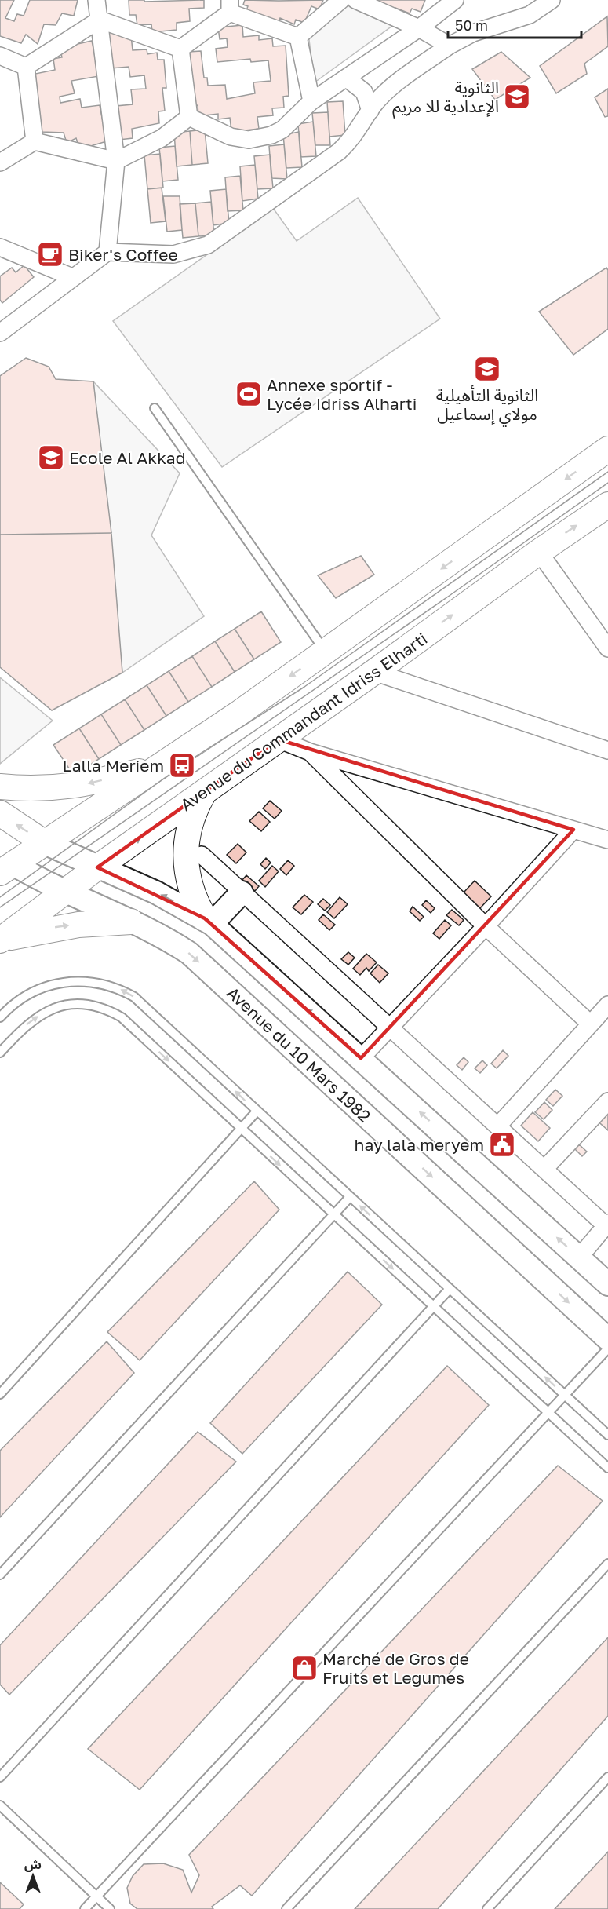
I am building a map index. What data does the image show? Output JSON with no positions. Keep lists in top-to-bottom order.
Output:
{
  "streets": {
    "main road": ["Avenue du Commandant Idriss Elharti", "Avenue du 10 Mars 1982"]
  },
  "crossings": [
    ["Avenue du Commandant Idriss Elharti", "Avenue du 10 Mars 1982"]
  ],
  "places": {
    "school or university": ["الثانوية الإعدادية للا مريم", "الثانوية التأهيلية مولاي إسماعيل", "Ecole Al Akkad"],
    "cafe": ["Biker's Coffee"],
    "sports": ["Annexe sportif - Lycée Idriss Alharti"],
    "bus stop": ["Lalla Meriem"],
    "public building": ["hay lala meryem"],
    "shop": ["Marché de Gros de Fruits et Legumes"]
  },
  "scale_bar": "50 m",
  "north": "top"
}
